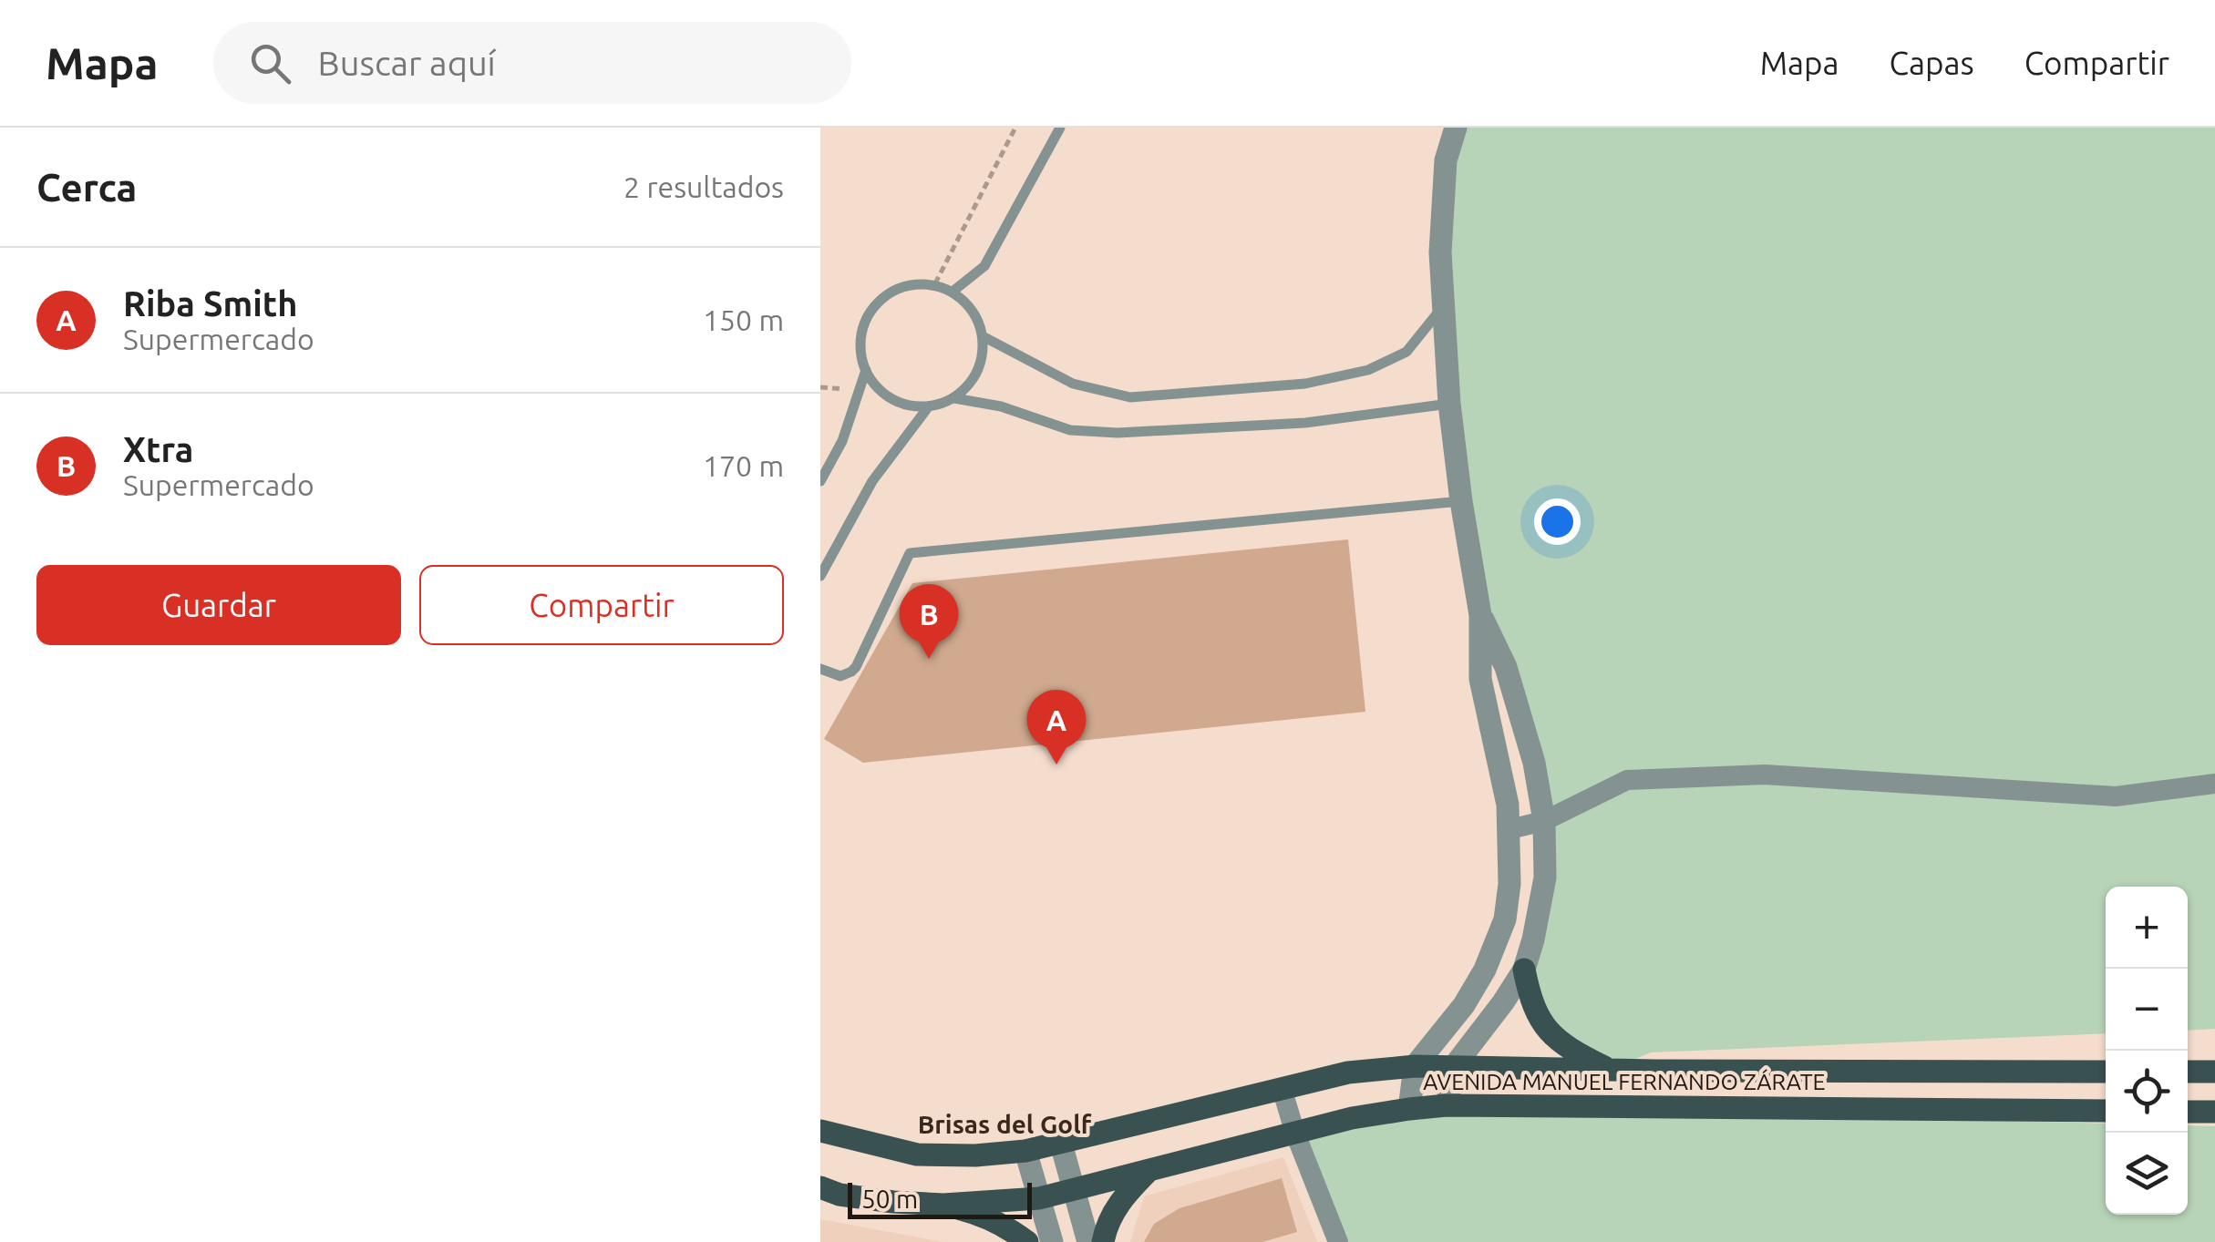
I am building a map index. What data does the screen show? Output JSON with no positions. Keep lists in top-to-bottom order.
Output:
{
  "streets": {
    "main road": ["AVENIDA MANUEL FERNANDO ZÁRATE"]
  },
  "districts": ["Brisas del Golf"],
  "scale_bar": "50 m",
  "page": {
    "header": "Mapa",
    "search": "Buscar aquí",
    "nav": ["Mapa", "Capas", "Compartir"],
    "heading": ["Cerca", "2 resultados"],
    "list": [
      {
        "mark": "A",
        "name": "Riba Smith",
        "note": "Supermercado",
        "value": "150 m"
      },
      {
        "mark": "B",
        "name": "Xtra",
        "note": "Supermercado",
        "value": "170 m"
      }
    ],
    "buttons": ["Guardar", "Compartir"],
    "pins": ["B", "A"],
    "map_buttons": ["+", "−"],
    "scale": "50 m"
  }
}
